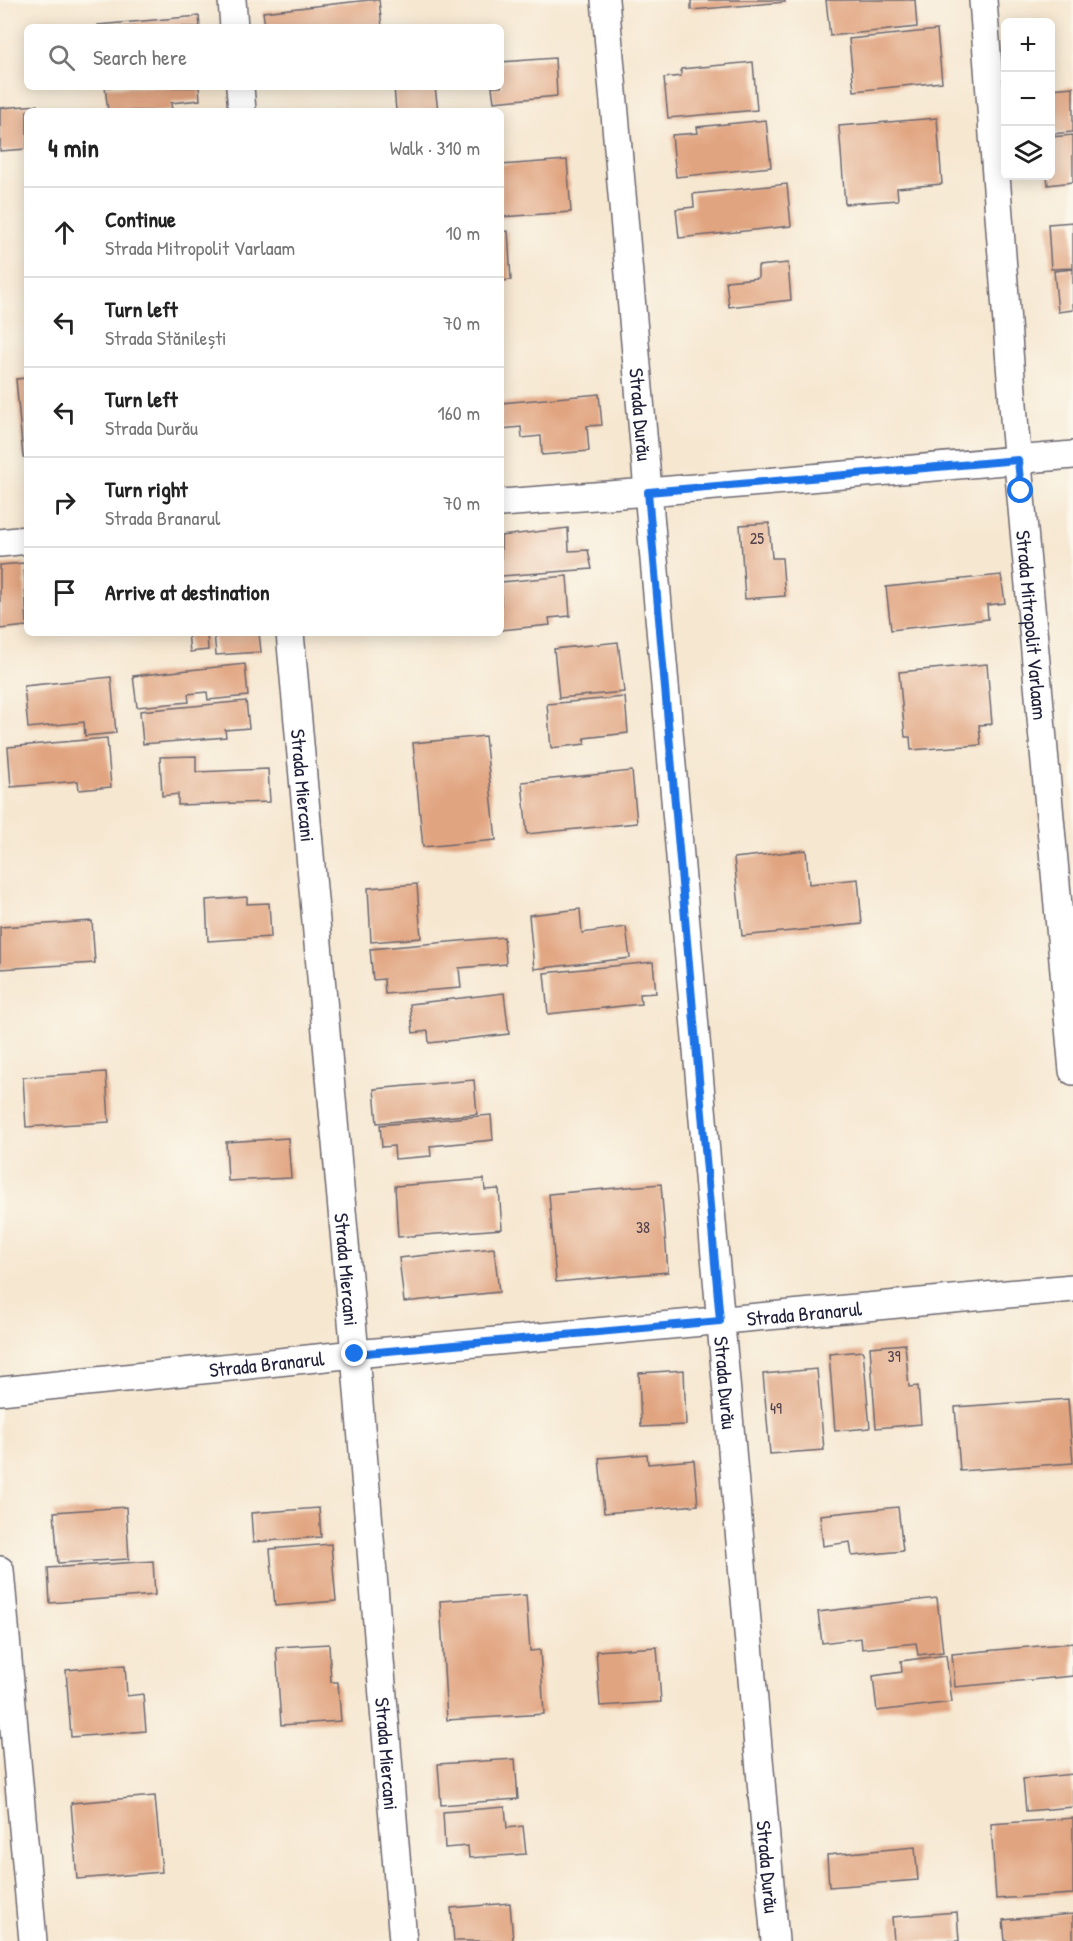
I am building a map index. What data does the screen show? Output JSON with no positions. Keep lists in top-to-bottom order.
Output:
{
  "streets": {
    "street": [
      "Strada Durău",
      "Strada Mitropolit Varlaam",
      "Strada Miercani",
      "Strada Branarul"
    ]
  },
  "crossings": [
    ["Strada Durău", "Strada Branarul"],
    ["Strada Miercani", "Strada Branarul"]
  ],
  "house_numbers": [
    "25",
    "38",
    "39",
    "49"
  ],
  "page": {
    "map_buttons": ["+", "−"],
    "search": "Search here",
    "heading": ["4 min", "Walk · 310 m"],
    "list": [
      ["Continue", "Strada Mitropolit Varlaam", "10 m"],
      ["Turn left", "Strada Stănilești", "70 m"],
      ["Turn left", "Strada Durău", "160 m"],
      ["Turn right", "Strada Branarul", "70 m"],
      "Arrive at destination"
    ]
  }
}
